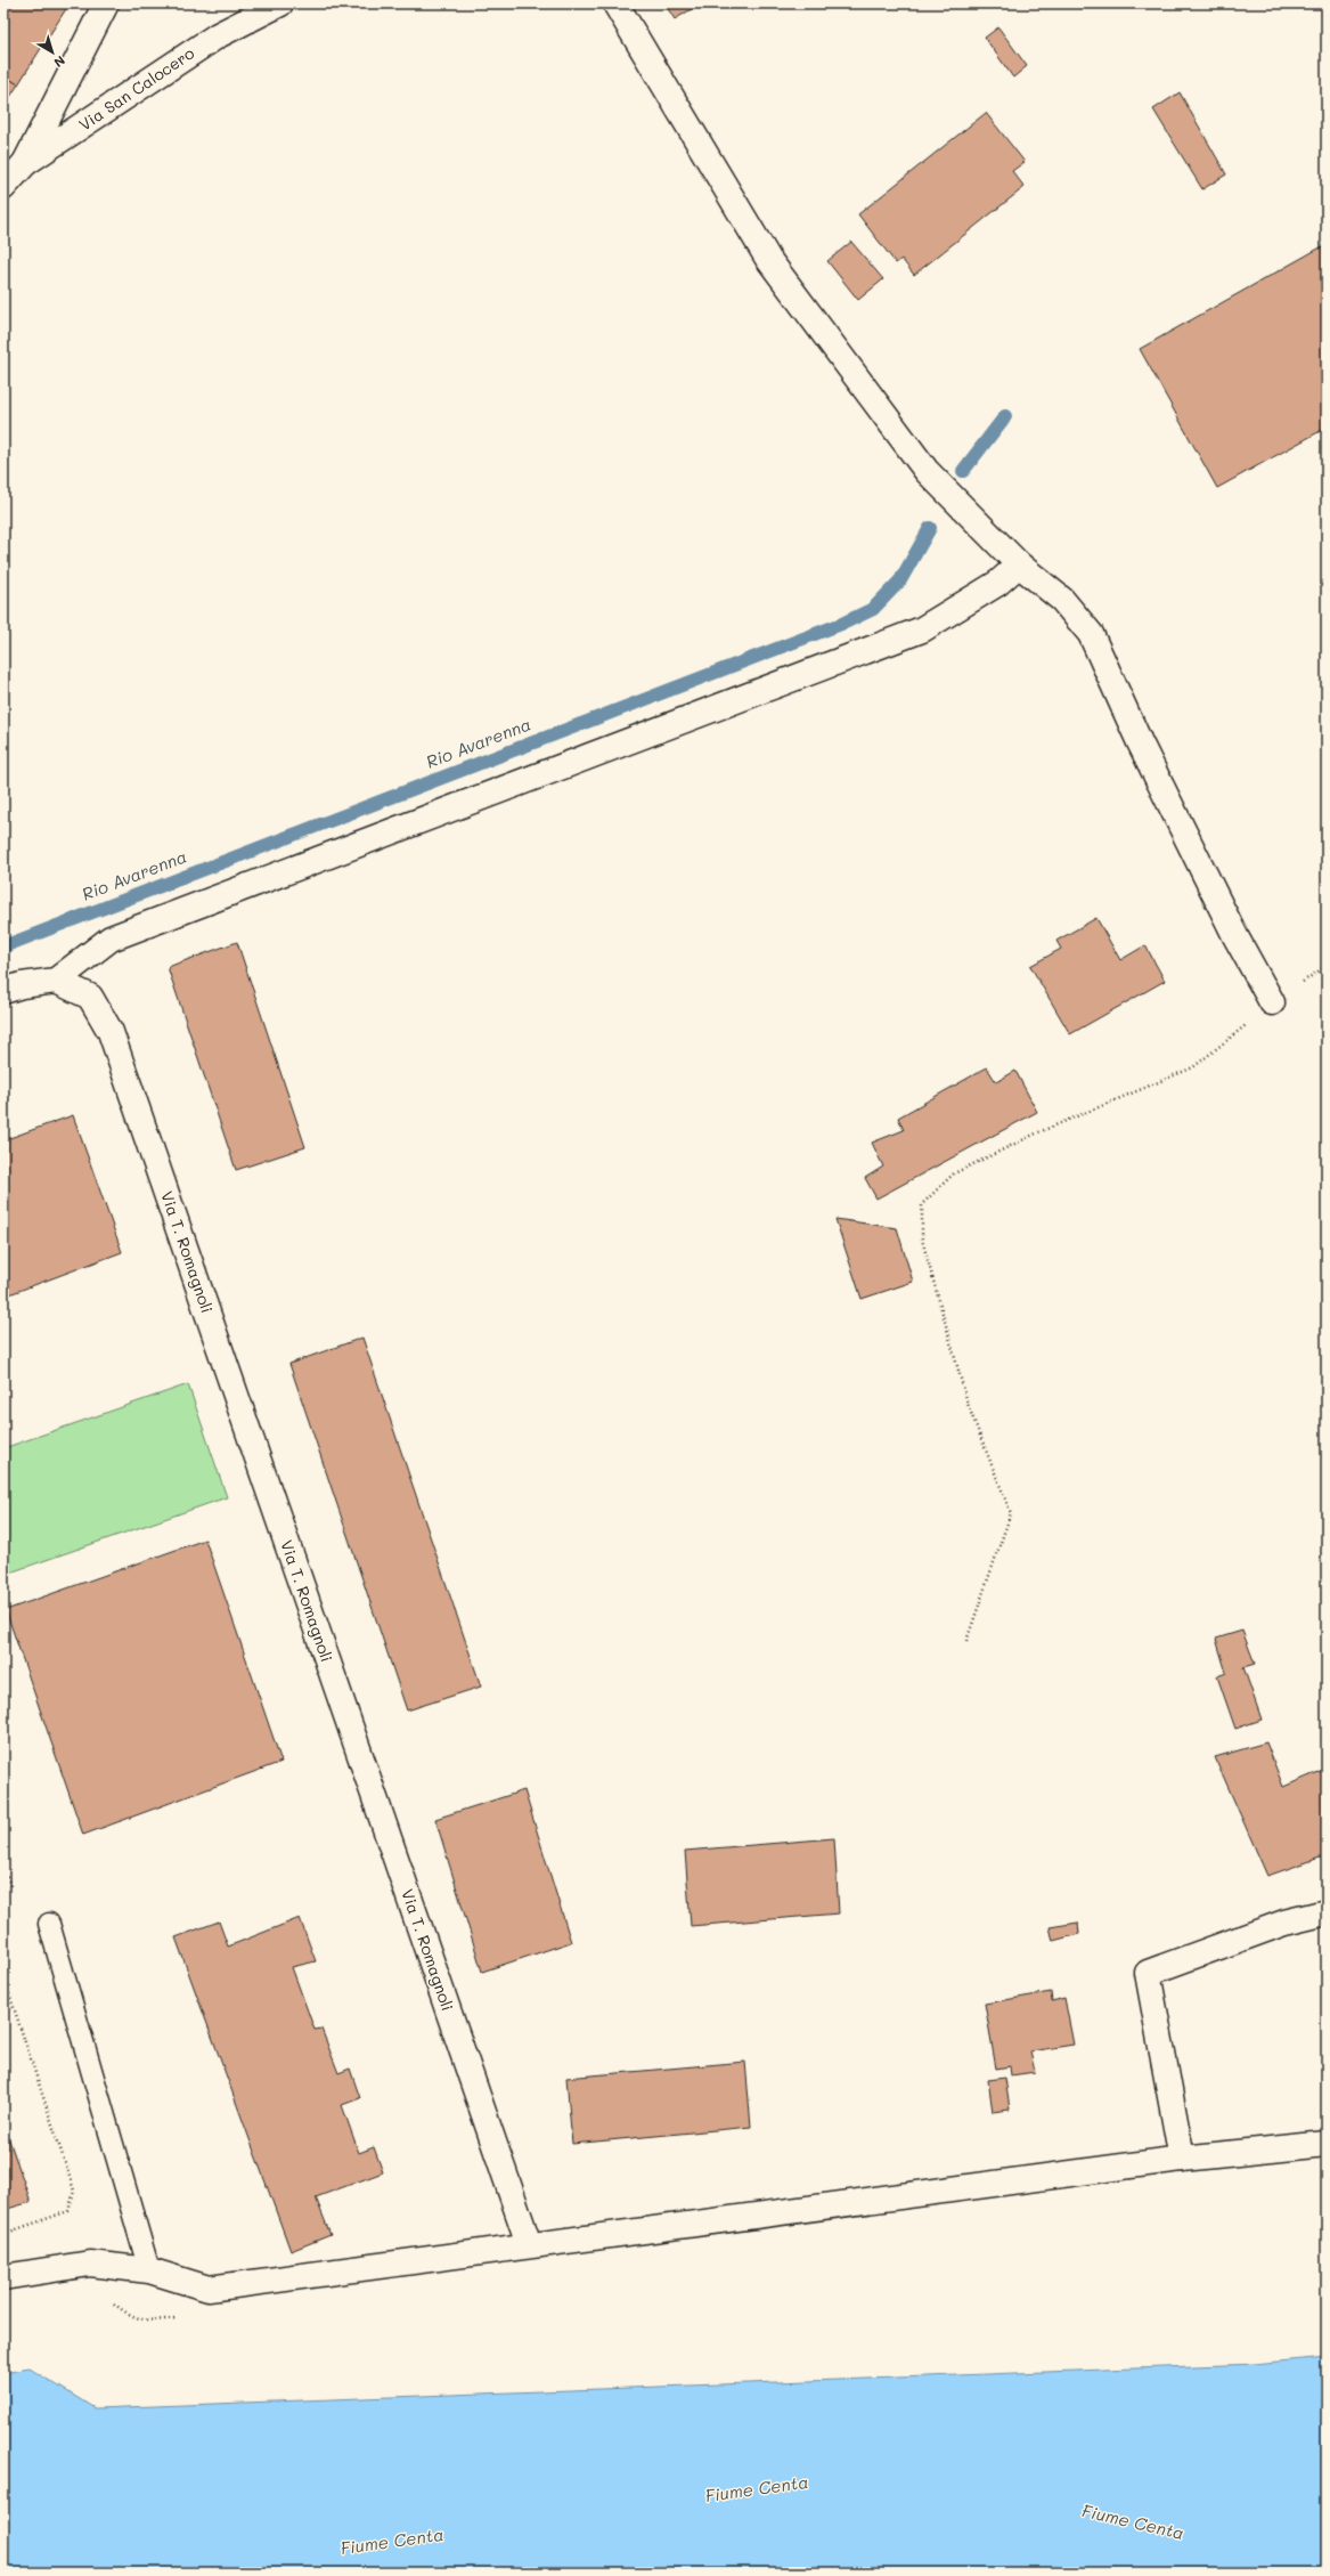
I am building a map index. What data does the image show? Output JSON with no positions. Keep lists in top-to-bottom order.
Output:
{
  "streets": {
    "street": ["Via San Calocero", "Via T. Romagnoli"]
  },
  "water": ["Rio Avarenna", "Fiume Centa"],
  "north": "bottom right"
}
